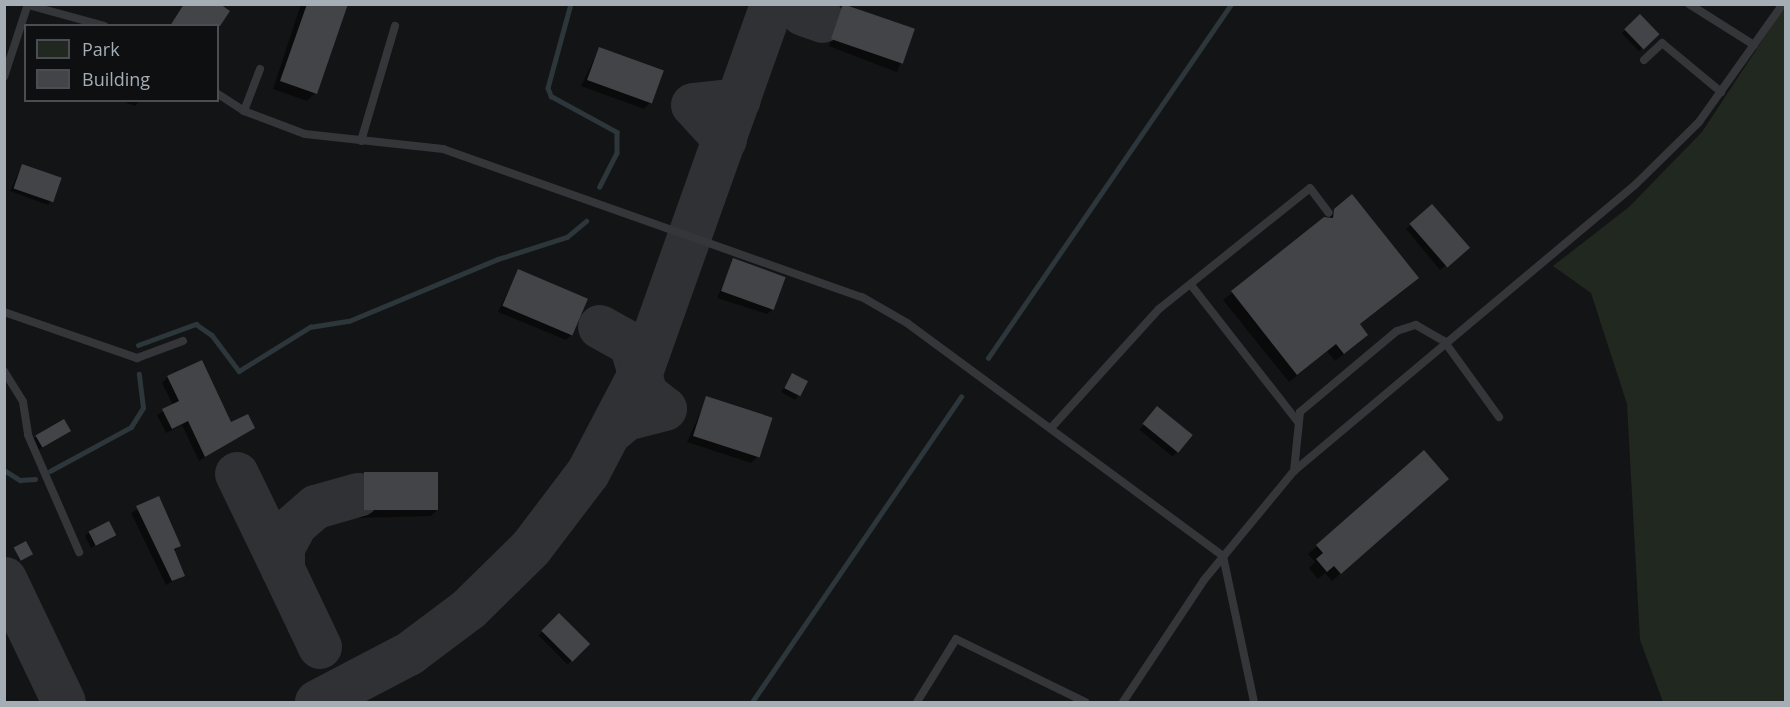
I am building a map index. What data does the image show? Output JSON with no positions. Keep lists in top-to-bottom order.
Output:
{
  "legend": ["Park", "Building"]
}
